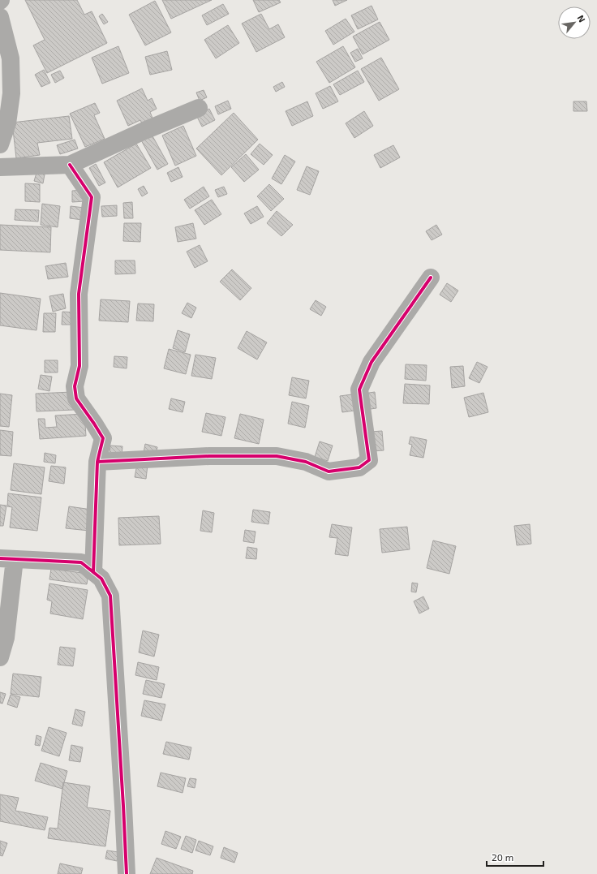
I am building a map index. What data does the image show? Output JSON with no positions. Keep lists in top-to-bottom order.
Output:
{
  "scale_bar": "20 m",
  "north": "top right"
}
